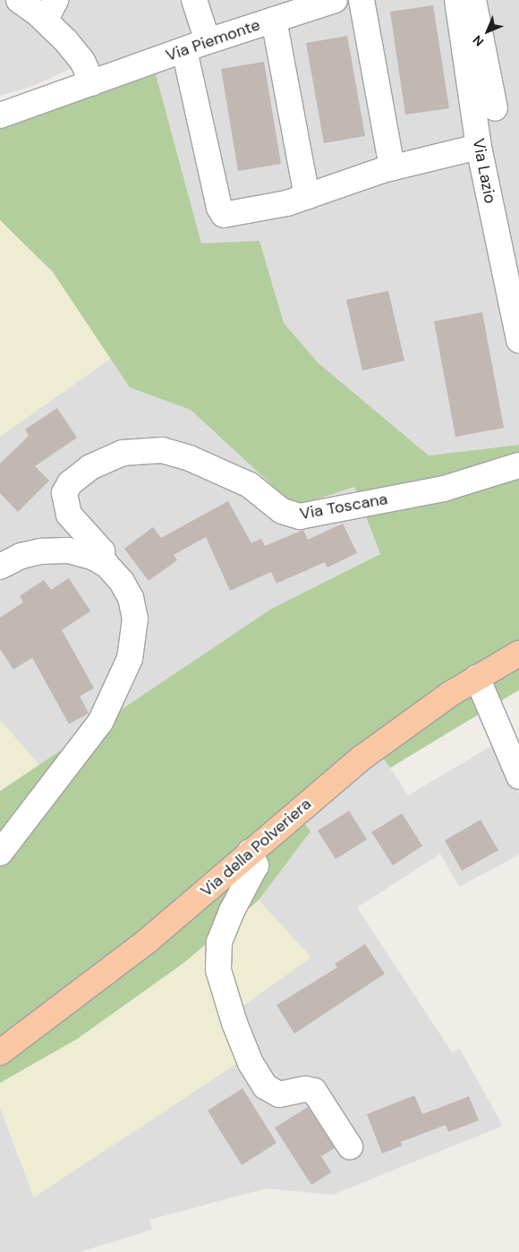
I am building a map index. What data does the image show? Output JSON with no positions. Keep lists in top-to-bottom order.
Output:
{
  "streets": {
    "main road": ["Via della Polveriera"],
    "street": ["Via Piemonte", "Via Lazio", "Via Toscana"]
  },
  "north": "bottom left"
}
